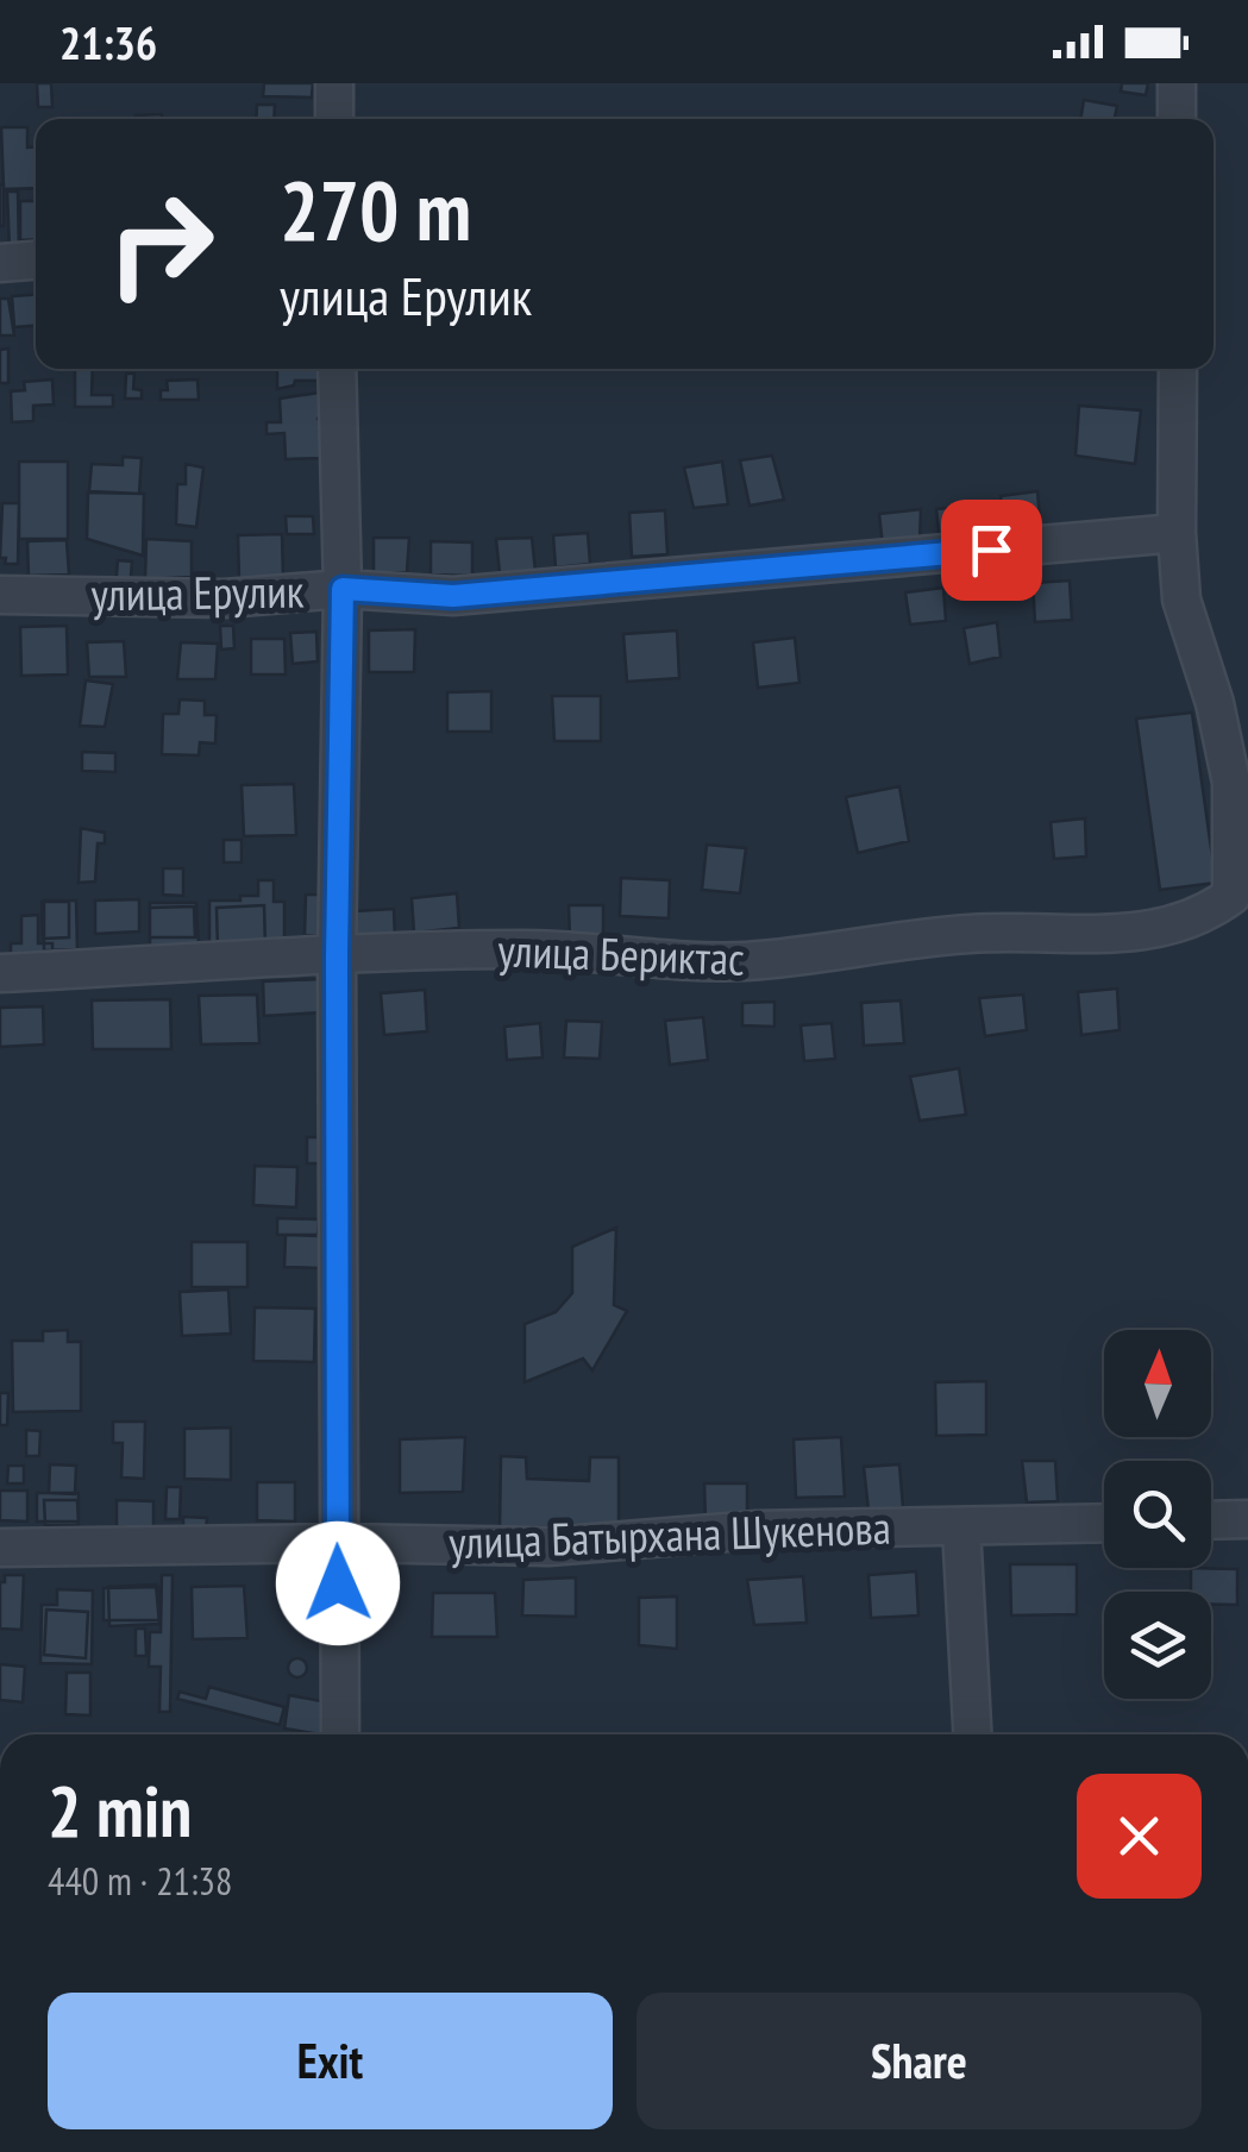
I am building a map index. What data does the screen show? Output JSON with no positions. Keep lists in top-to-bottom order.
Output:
{
  "streets": {
    "street": ["улица Ерулик", "улица Бериктас", "улица Батырхана Шукенова"]
  },
  "north": "top",
  "page": {
    "status": "21:36",
    "turn": ["270 m", "улица Ерулик"],
    "heading": ["2 min", "440 m · 21:38"],
    "buttons": ["Exit", "Share"]
  }
}
